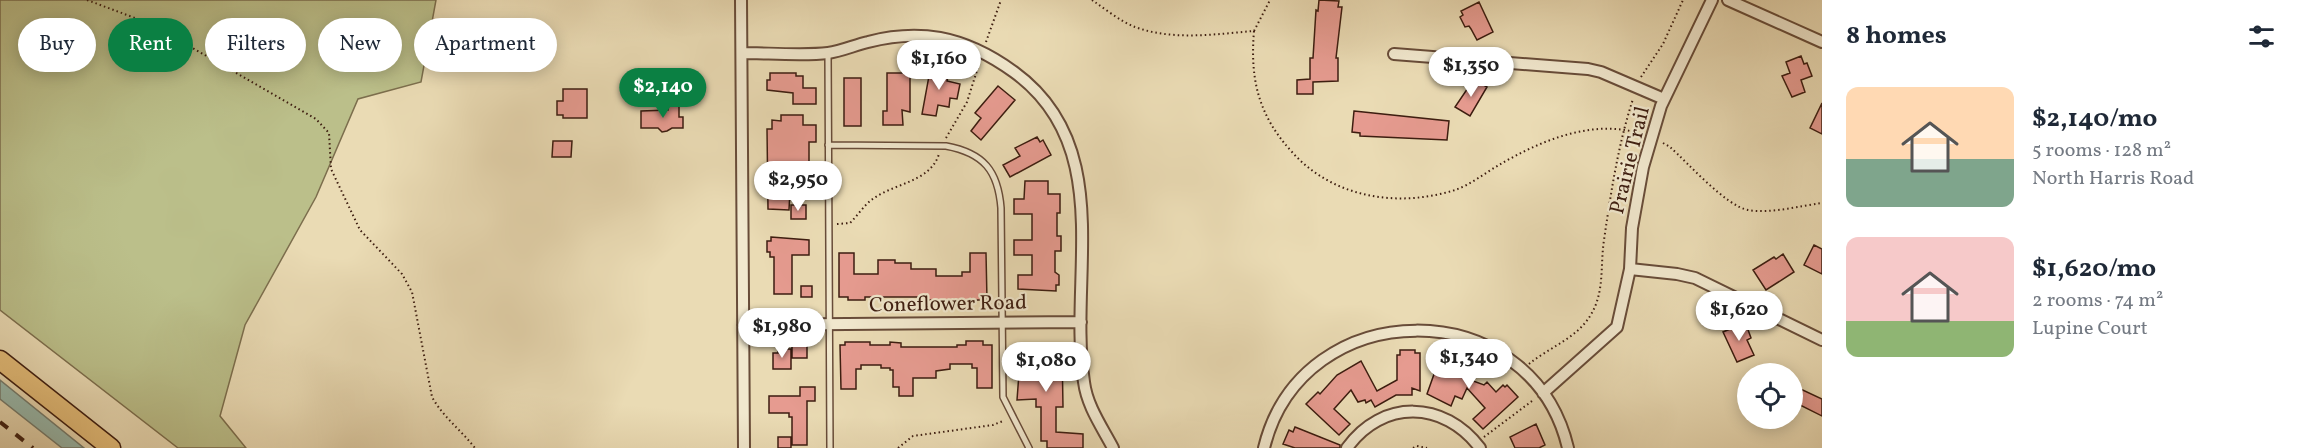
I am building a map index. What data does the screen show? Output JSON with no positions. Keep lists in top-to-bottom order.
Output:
{
  "streets": {
    "street": ["Prairie Trail", "Coneflower Road"]
  },
  "page": {
    "heading": "8 homes",
    "chip": [
      "Buy",
      "Rent",
      "Filters",
      "New",
      "Apartment"
    ],
    "price": [
      "$1,160",
      "$1,350",
      "$2,140",
      "$2,950",
      "$1,620",
      "$1,980",
      "$1,340",
      "$1,080"
    ],
    "list": [
      {
        "name": "$2,140/mo",
        "note": "5 rooms · 128 m² · North Harris Road"
      },
      {
        "name": "$1,620/mo",
        "note": "2 rooms · 74 m² · Lupine Court"
      }
    ]
  }
}
